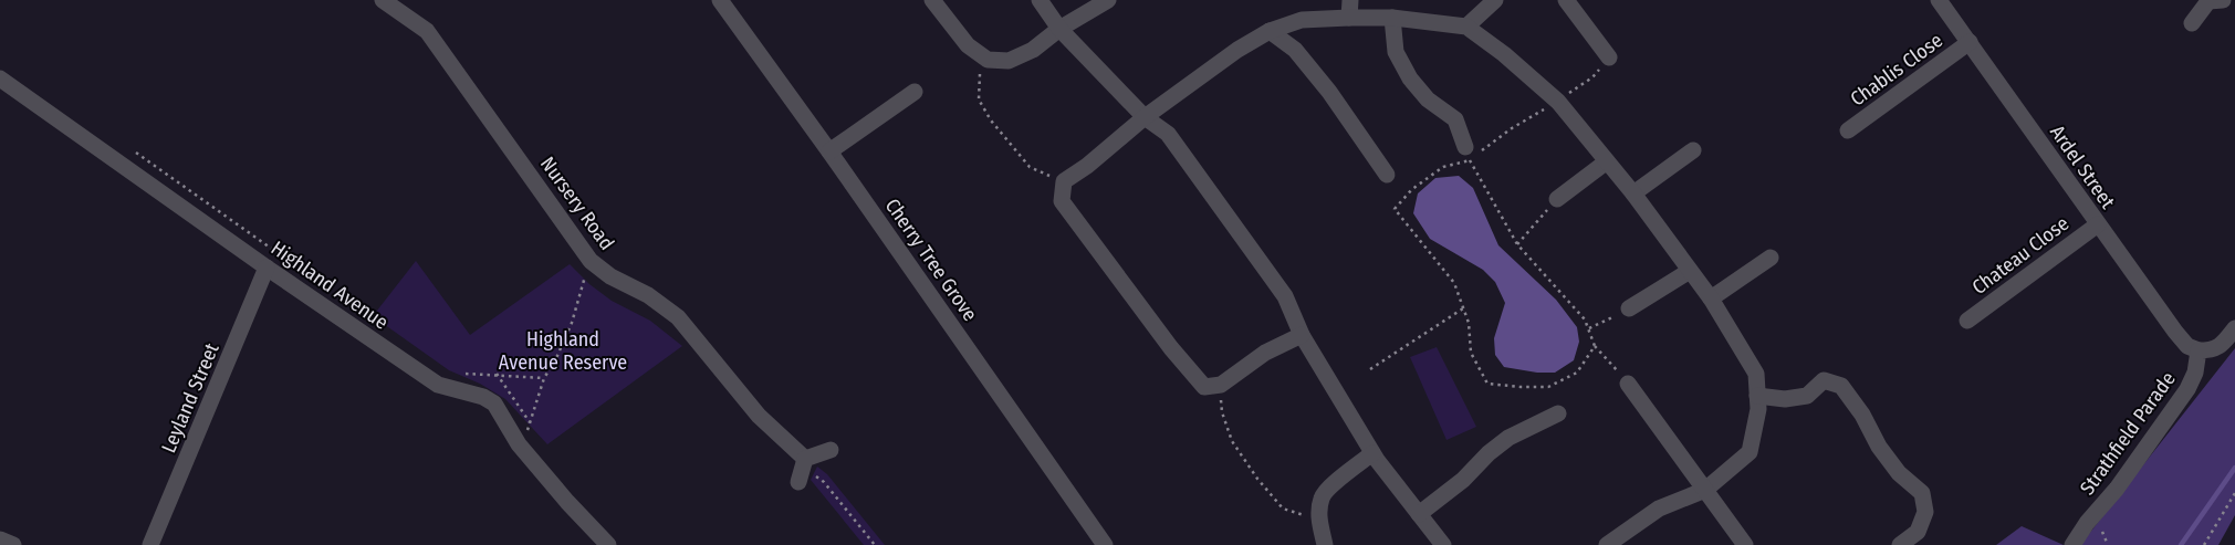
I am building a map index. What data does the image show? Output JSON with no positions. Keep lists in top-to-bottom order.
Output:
{
  "streets": {
    "street": [
      "Chablis Close",
      "Ardel Street",
      "Nursery Road",
      "Chateau Close",
      "Cherry Tree Grove",
      "Highland Avenue",
      "Leyland Street",
      "Strathfield Parade"
    ]
  },
  "crossings": [
    ["Chablis Close", "Ardel Street"],
    ["Ardel Street", "Chateau Close"],
    ["Ardel Street", "Strathfield Parade"],
    ["Highland Avenue", "Leyland Street"]
  ],
  "parks": ["Highland Avenue Reserve"]
}
